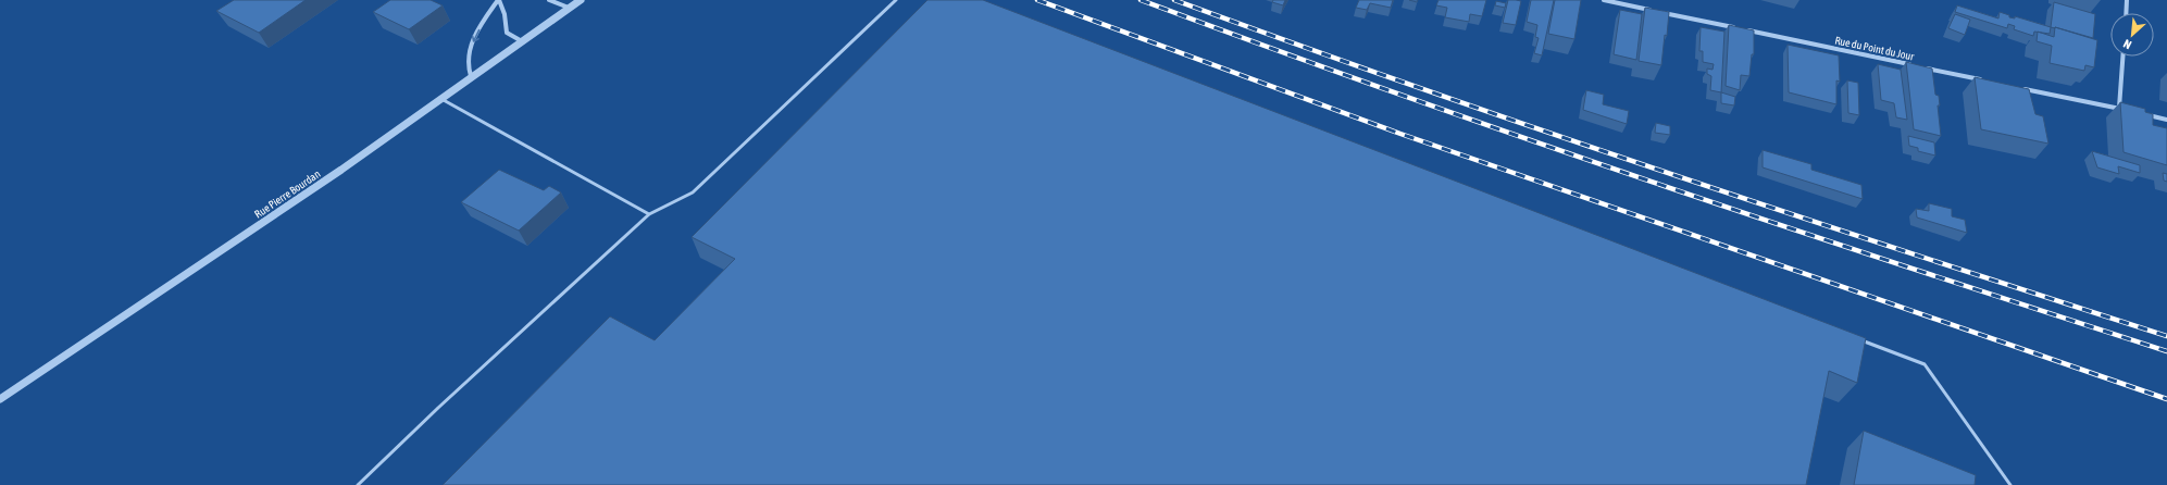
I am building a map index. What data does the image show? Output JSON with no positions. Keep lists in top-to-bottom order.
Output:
{
  "streets": {
    "street": ["Rue du Point du Jour", "Rue Pierre Bourdan"]
  },
  "north": "bottom left"
}
